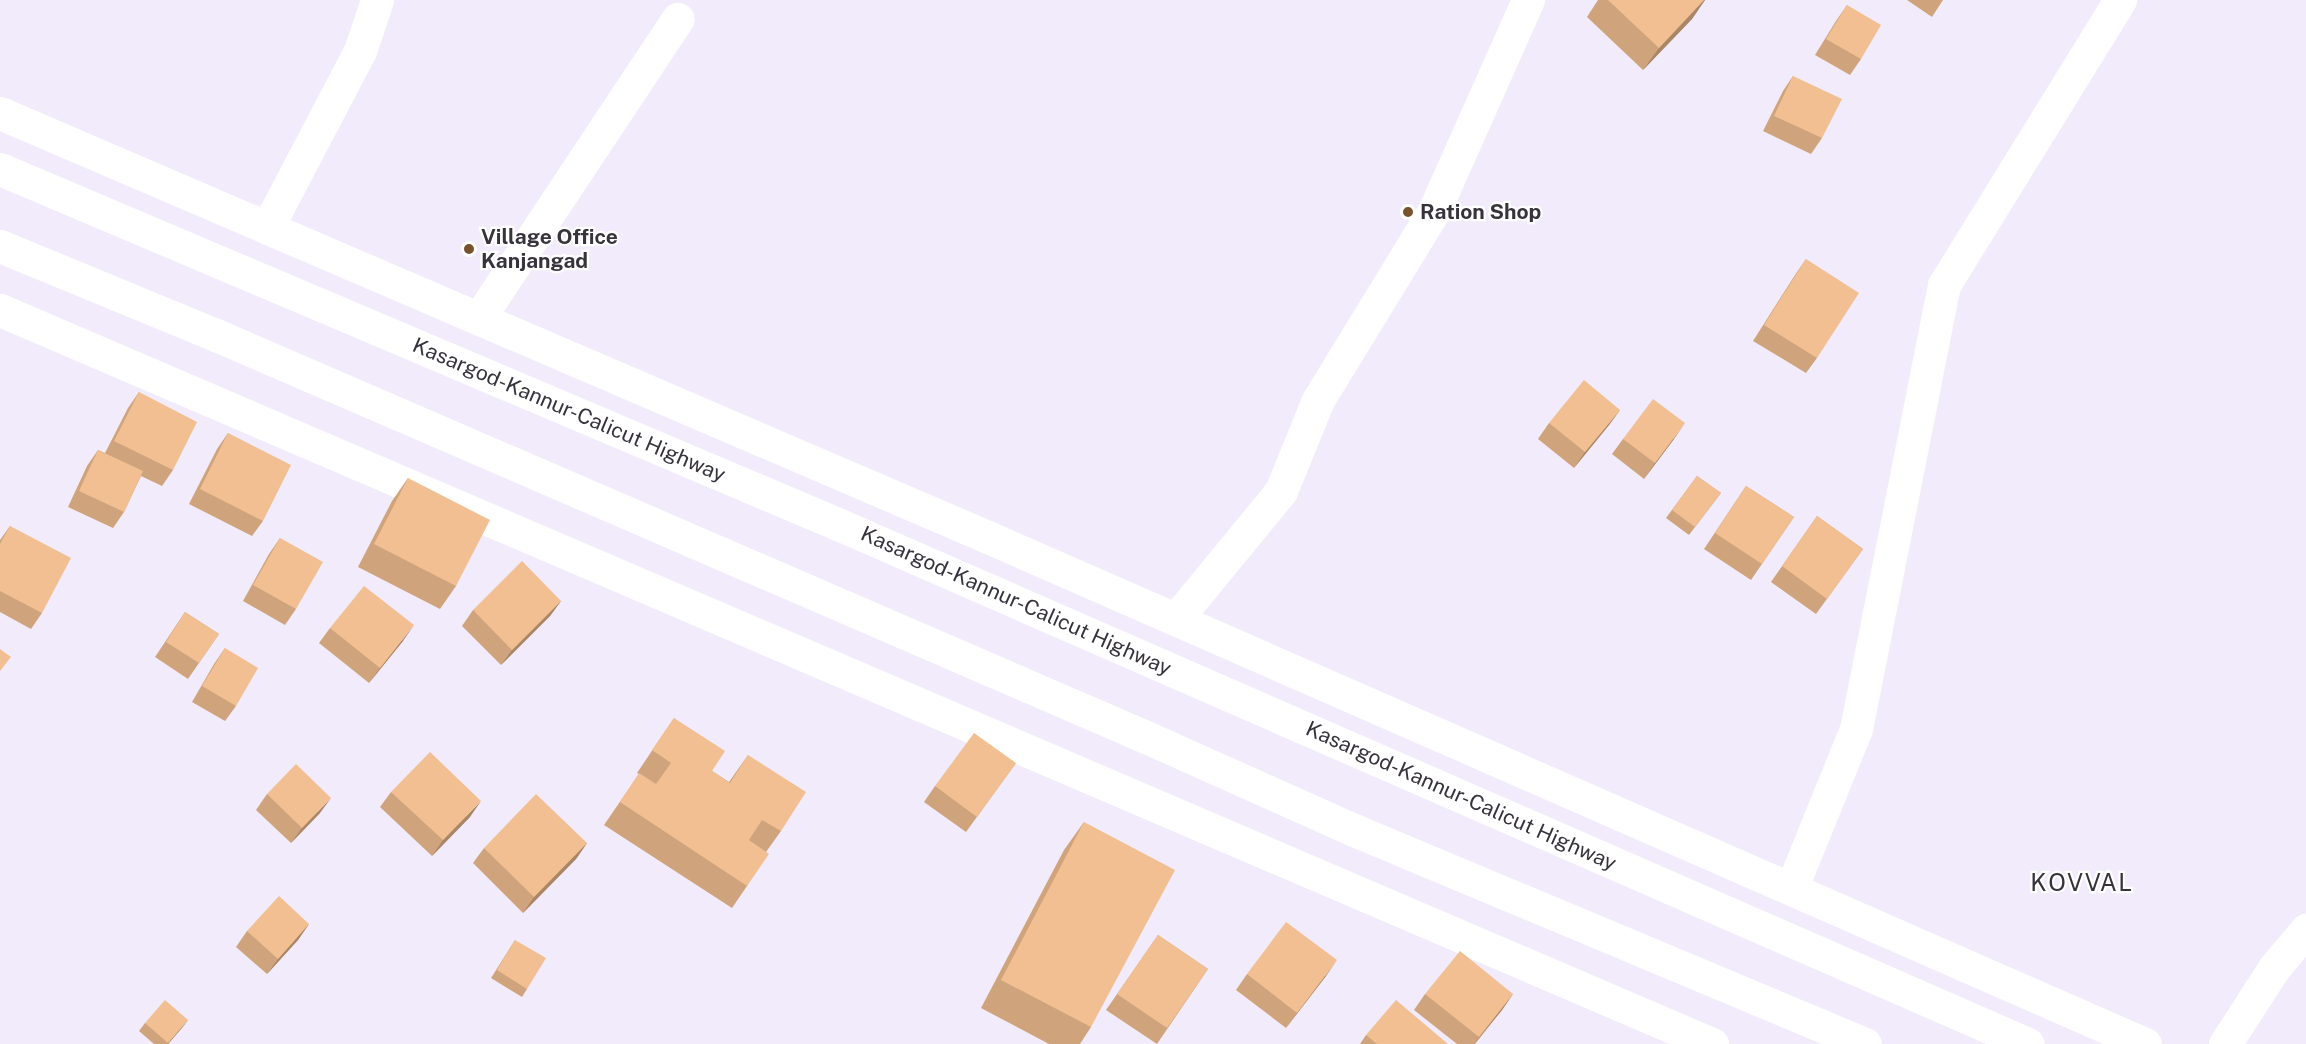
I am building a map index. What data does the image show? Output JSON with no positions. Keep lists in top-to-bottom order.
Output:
{
  "streets": {
    "main road": ["Kasargod-Kannur-Calicut Highway"]
  },
  "districts": ["KOVVAL"],
  "places": ["Ration Shop", "Village Office Kanjangad"]
}
